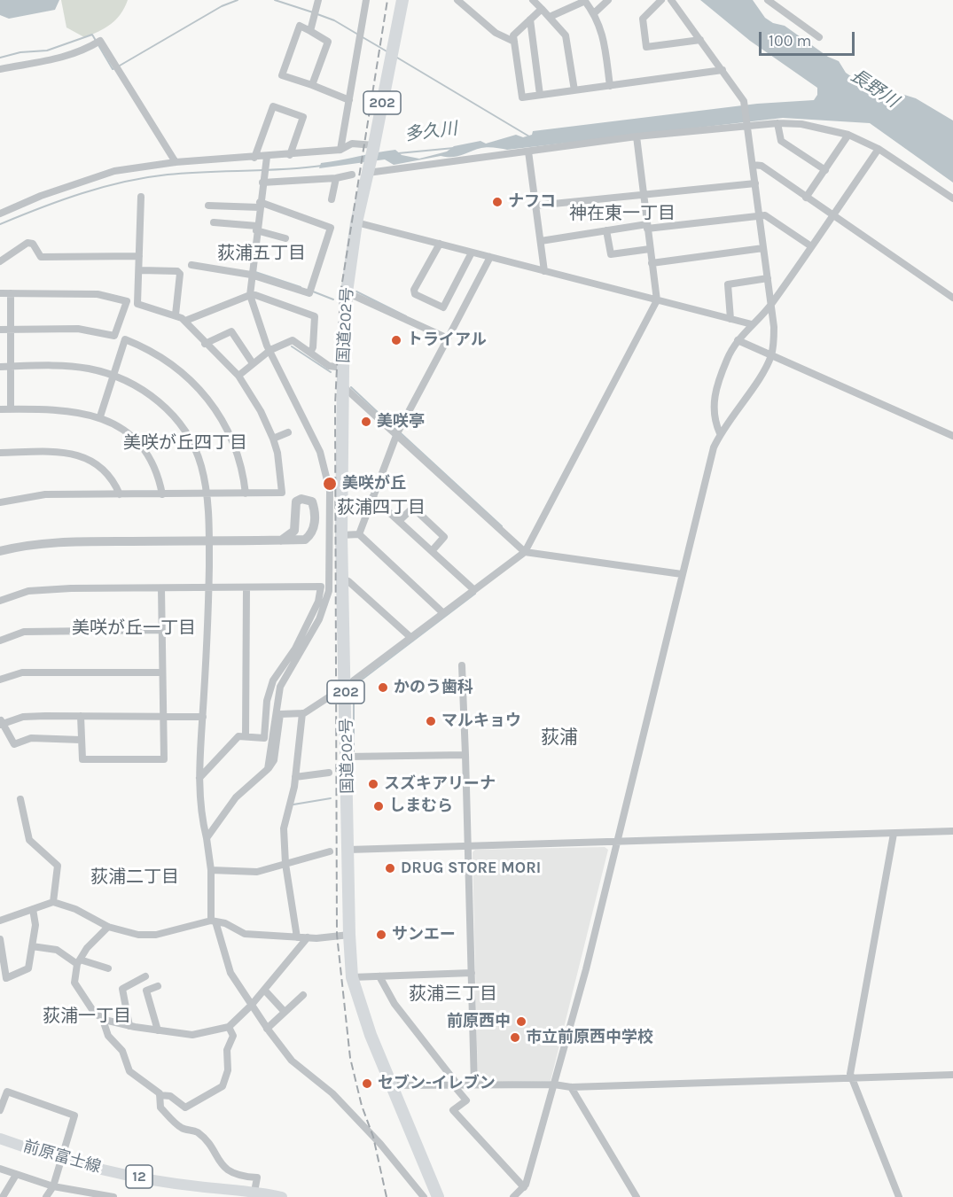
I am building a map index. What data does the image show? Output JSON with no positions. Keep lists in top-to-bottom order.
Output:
{
  "streets": {
    "highway": ["202", "国道202号"],
    "main road": ["前原富士線", "12"]
  },
  "crossings": [
    ["202", "国道202号"]
  ],
  "districts": [
    "神在東一丁目",
    "荻浦五丁目",
    "美咲が丘四丁目",
    "荻浦四丁目",
    "美咲が丘一丁目",
    "荻浦",
    "荻浦二丁目",
    "荻浦三丁目",
    "荻浦一丁目"
  ],
  "water": ["長野川", "多久川"],
  "places": [
    "ナフコ",
    "トライアル",
    "美咲亭",
    "美咲が丘",
    "かのう歯科",
    "マルキョウ",
    "スズキアリーナ",
    "しまむら",
    "DRUG STORE MORI",
    "サンエー",
    "前原西中",
    "市立前原西中学校",
    "セブン-イレブン"
  ],
  "scale_bar": "100 m"
}
